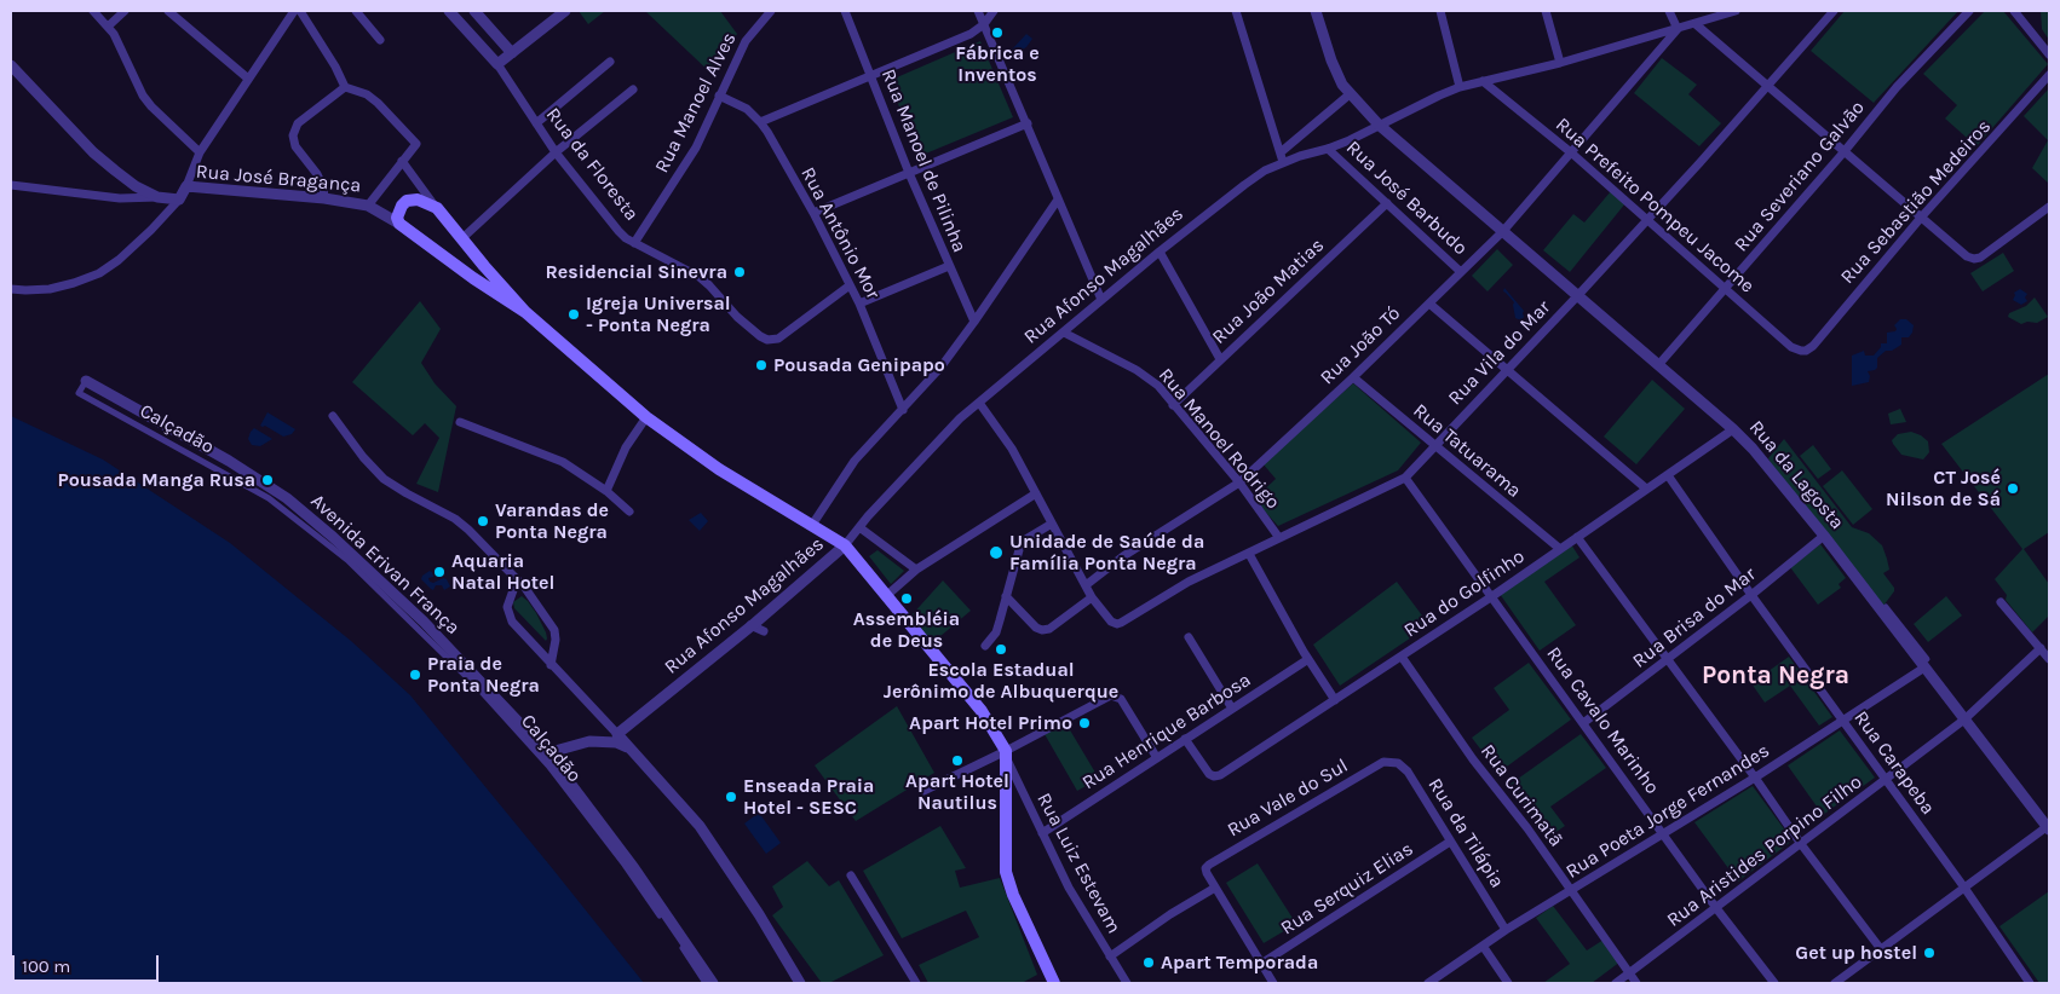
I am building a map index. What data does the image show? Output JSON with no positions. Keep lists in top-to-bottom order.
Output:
{
  "streets": {
    "street": [
      "Rua Manoel Alves",
      "Rua Manoel de Pilinha",
      "Rua da Floresta",
      "Rua Severiano Galvão",
      "Rua José Bragança",
      "Rua José Barbudo",
      "Rua Sebastião Medeiros",
      "Rua Prefeito Pompeu Jacome",
      "Rua Antônio Mor",
      "Rua Afonso Magalhães",
      "Rua João Matias",
      "Rua João Tó",
      "Rua Vila do Mar",
      "Calçadão",
      "Rua Manoel Rodrigo",
      "Rua Tatuarama",
      "Rua da Lagosta",
      "Avenida Erivan França",
      "Rua do Golfinho",
      "Rua Brisa do Mar",
      "Rua Cavalo Marinho",
      "Rua Henrique Barbosa",
      "Rua Carapeba",
      "Rua Curimatã",
      "Rua Vale do Sul",
      "Rua Poeta Jorge Fernandes",
      "Rua da Tilápia",
      "Rua Aristides Porpino Filho",
      "Rua Luiz Estevam",
      "Rua Serquiz Elias"
    ]
  },
  "crossings": [
    ["Rua Manoel Alves", "Rua da Floresta"],
    ["Rua Manoel Alves", "Rua Antônio Mor"],
    ["Rua da Floresta", "Rua Antônio Mor"],
    ["Rua Severiano Galvão", "Rua Prefeito Pompeu Jacome"],
    ["Rua Severiano Galvão", "Rua da Lagosta"],
    ["Rua José Barbudo", "Rua Afonso Magalhães"],
    ["Rua José Barbudo", "Rua João Matias"],
    ["Rua José Barbudo", "Rua João Tó"],
    ["Rua Sebastião Medeiros", "Rua Prefeito Pompeu Jacome"],
    ["Rua Prefeito Pompeu Jacome", "Rua Afonso Magalhães"],
    ["Rua Prefeito Pompeu Jacome", "Rua João Tó"],
    ["Rua Prefeito Pompeu Jacome", "Rua Vila do Mar"],
    ["Rua Afonso Magalhães", "Rua João Tó"],
    ["Rua Afonso Magalhães", "Rua Manoel Rodrigo"],
    ["Rua Afonso Magalhães", "Rua da Lagosta"],
    ["Rua João Matias", "Rua Manoel Rodrigo"],
    ["Rua João Tó", "Rua Manoel Rodrigo"],
    ["Rua João Tó", "Rua Tatuarama"],
    ["Rua João Tó", "Rua da Lagosta"],
    ["Rua Vila do Mar", "Rua Manoel Rodrigo"],
    ["Rua Vila do Mar", "Rua Tatuarama"],
    ["Rua Vila do Mar", "Rua da Lagosta"],
    ["Rua Vila do Mar", "Rua Cavalo Marinho"],
    ["Calçadão", "Avenida Erivan França"],
    ["Rua Tatuarama", "Rua do Golfinho"],
    ["Rua da Lagosta", "Rua do Golfinho"],
    ["Rua da Lagosta", "Rua Brisa do Mar"],
    ["Rua da Lagosta", "Rua Poeta Jorge Fernandes"],
    ["Rua da Lagosta", "Rua Aristides Porpino Filho"],
    ["Rua do Golfinho", "Rua Cavalo Marinho"],
    ["Rua do Golfinho", "Rua Henrique Barbosa"],
    ["Rua do Golfinho", "Rua Carapeba"],
    ["Rua do Golfinho", "Rua Curimatã"],
    ["Rua Brisa do Mar", "Rua Cavalo Marinho"],
    ["Rua Brisa do Mar", "Rua Carapeba"],
    ["Rua Cavalo Marinho", "Rua Poeta Jorge Fernandes"],
    ["Rua Cavalo Marinho", "Rua Aristides Porpino Filho"],
    ["Rua Henrique Barbosa", "Rua Luiz Estevam"],
    ["Rua Carapeba", "Rua Poeta Jorge Fernandes"],
    ["Rua Carapeba", "Rua Aristides Porpino Filho"],
    ["Rua Curimatã", "Rua Poeta Jorge Fernandes"],
    ["Rua Curimatã", "Rua Aristides Porpino Filho"],
    ["Rua Vale do Sul", "Rua da Tilápia"],
    ["Rua Poeta Jorge Fernandes", "Rua da Tilápia"],
    ["Rua da Tilápia", "Rua Serquiz Elias"]
  ],
  "districts": ["Ponta Negra"],
  "places": [
    "Fábrica e Inventos",
    "Residencial Sinevra",
    "Igreja Universal - Ponta Negra",
    "Pousada Genipapo",
    "Pousada Manga Rusa",
    "CT José Nilson de Sá",
    "Varandas de Ponta Negra",
    "Unidade de Saúde da Família Ponta Negra",
    "Aquaria Natal Hotel",
    "Assembléia de Deus",
    "Escola Estadual Jerônimo de Albuquerque",
    "Praia de Ponta Negra",
    "Apart Hotel Primo",
    "Apart Hotel Nautilus",
    "Enseada Praia Hotel - SESC",
    "Get up hostel",
    "Apart Temporada"
  ],
  "scale_bar": "100 m"
}
